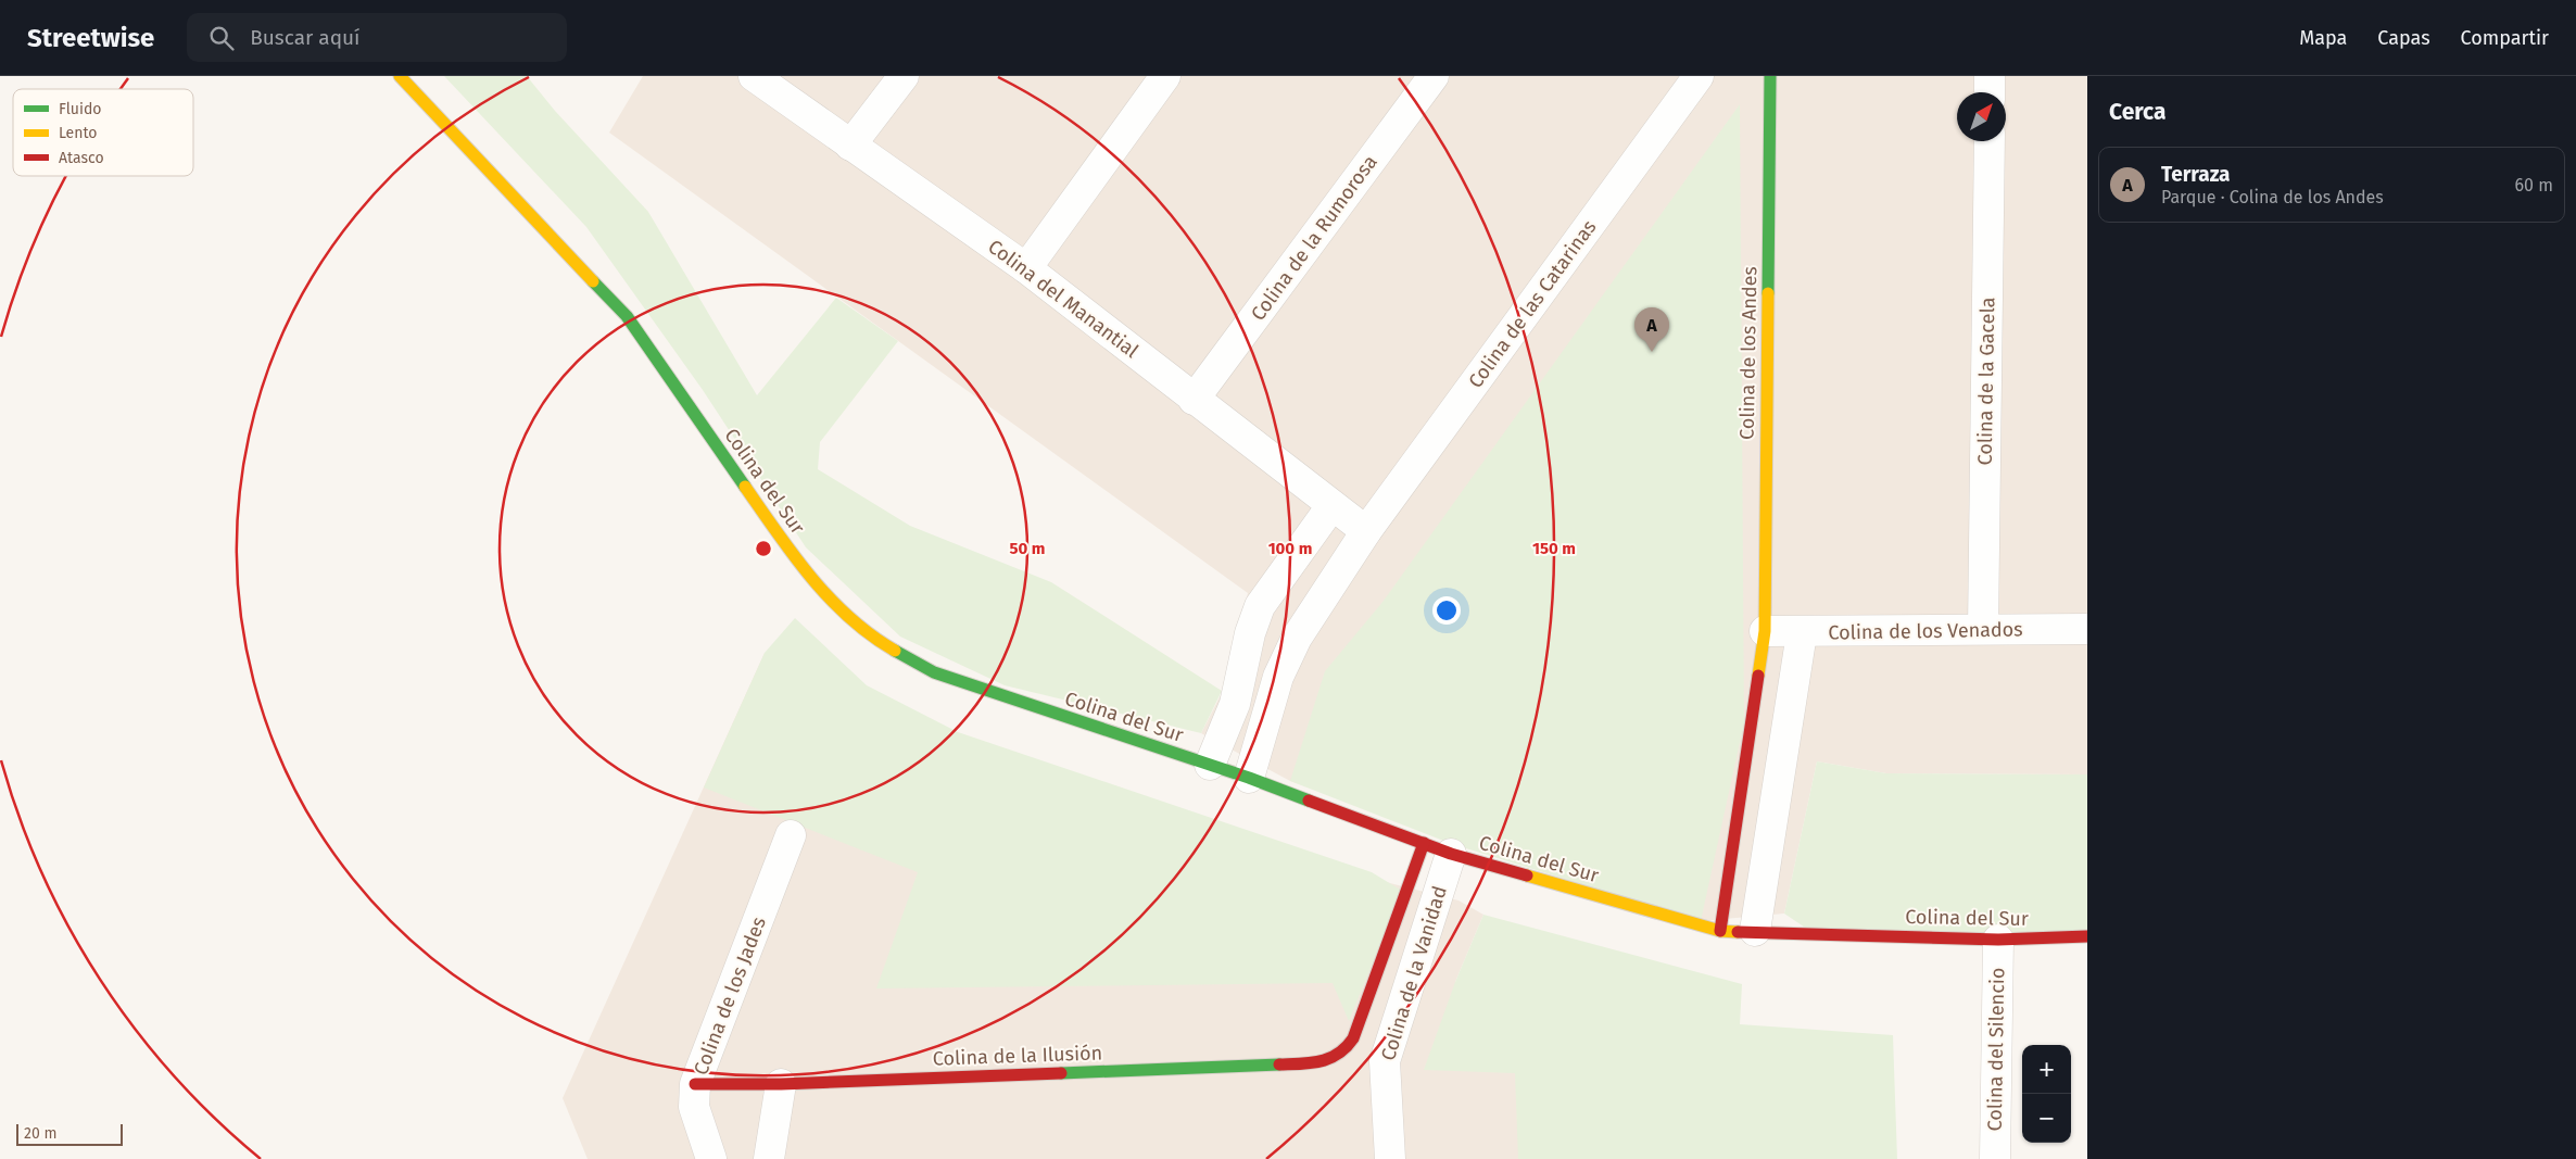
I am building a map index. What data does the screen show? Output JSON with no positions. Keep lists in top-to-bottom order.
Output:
{
  "streets": {
    "street": [
      "Colina de la Rumorosa",
      "Colina del Manantial",
      "Colina de las Catarinas",
      "Colina de los Andes",
      "Colina de la Gacela",
      "Colina del Sur",
      "Colina de los Venados",
      "Colina de la Vanidad",
      "Colina de los Jades",
      "Colina del Silencio",
      "Colina de la Ilusión"
    ]
  },
  "crossings": [
    ["Colina de la Rumorosa", "Colina del Manantial"],
    ["Colina del Manantial", "Colina de las Catarinas"],
    ["Colina de las Catarinas", "Colina del Sur"],
    ["Colina de los Andes", "Colina del Sur"],
    ["Colina de los Andes", "Colina de los Venados"],
    ["Colina de la Gacela", "Colina de los Venados"],
    ["Colina del Sur", "Colina de la Vanidad"],
    ["Colina del Sur", "Colina del Silencio"],
    ["Colina del Sur", "Colina de la Ilusión"],
    ["Colina de los Jades", "Colina de la Ilusión"]
  ],
  "legend": ["Fluido", "Lento", "Atasco"],
  "scale_bar": "20 m",
  "north": "top right",
  "page": {
    "header": "Streetwise",
    "search": "Buscar aquí",
    "nav": ["Mapa", "Capas", "Compartir"],
    "heading": "Cerca",
    "list": [
      {
        "mark": "A",
        "name": "Terraza",
        "note": "Parque · Colina de los Andes",
        "value": "60 m"
      }
    ],
    "pins": "A",
    "map_buttons": ["+", "−"],
    "scale": "20 m"
  },
  "rings": ["50 m", "100 m", "150 m"]
}
